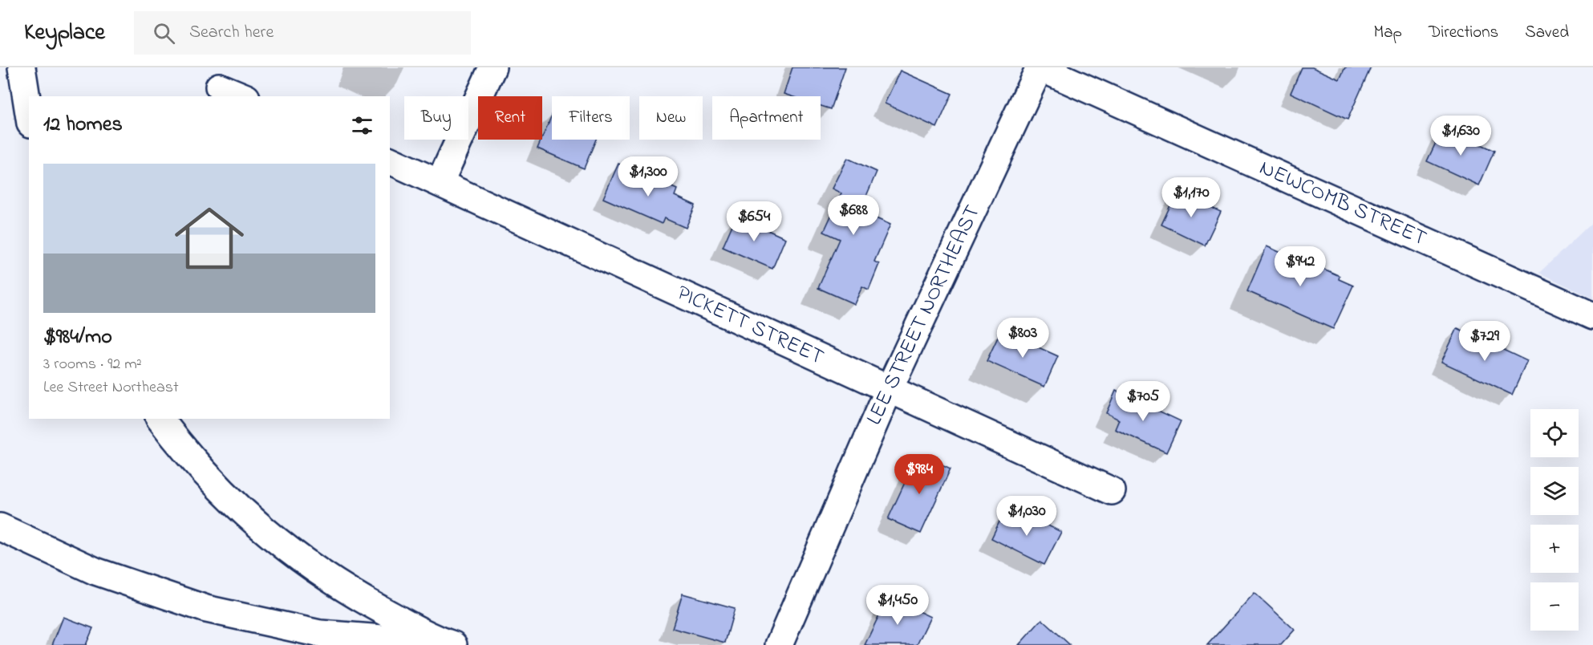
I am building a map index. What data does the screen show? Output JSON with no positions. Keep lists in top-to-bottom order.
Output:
{
  "streets": {
    "street": ["NEWCOMB STREET", "LEE STREET NORTHEAST", "PICKETT STREET"]
  },
  "crossings": [
    ["NEWCOMB STREET", "LEE STREET NORTHEAST"],
    ["LEE STREET NORTHEAST", "PICKETT STREET"]
  ],
  "page": {
    "header": "Keyplace",
    "search": "Search here",
    "nav": ["Map", "Directions", "Saved"],
    "chip": [
      "Buy",
      "Rent",
      "Filters",
      "New",
      "Apartment"
    ],
    "heading": "12 homes",
    "price": [
      "$1,630",
      "$1,300",
      "$1,170",
      "$688",
      "$654",
      "$942",
      "$803",
      "$729",
      "$705",
      "$984",
      "$1,030",
      "$1,450"
    ],
    "list": [
      {
        "name": "$984/mo",
        "note": "3 rooms · 92 m² · Lee Street Northeast"
      }
    ],
    "map_buttons": ["+", "−"]
  }
}
